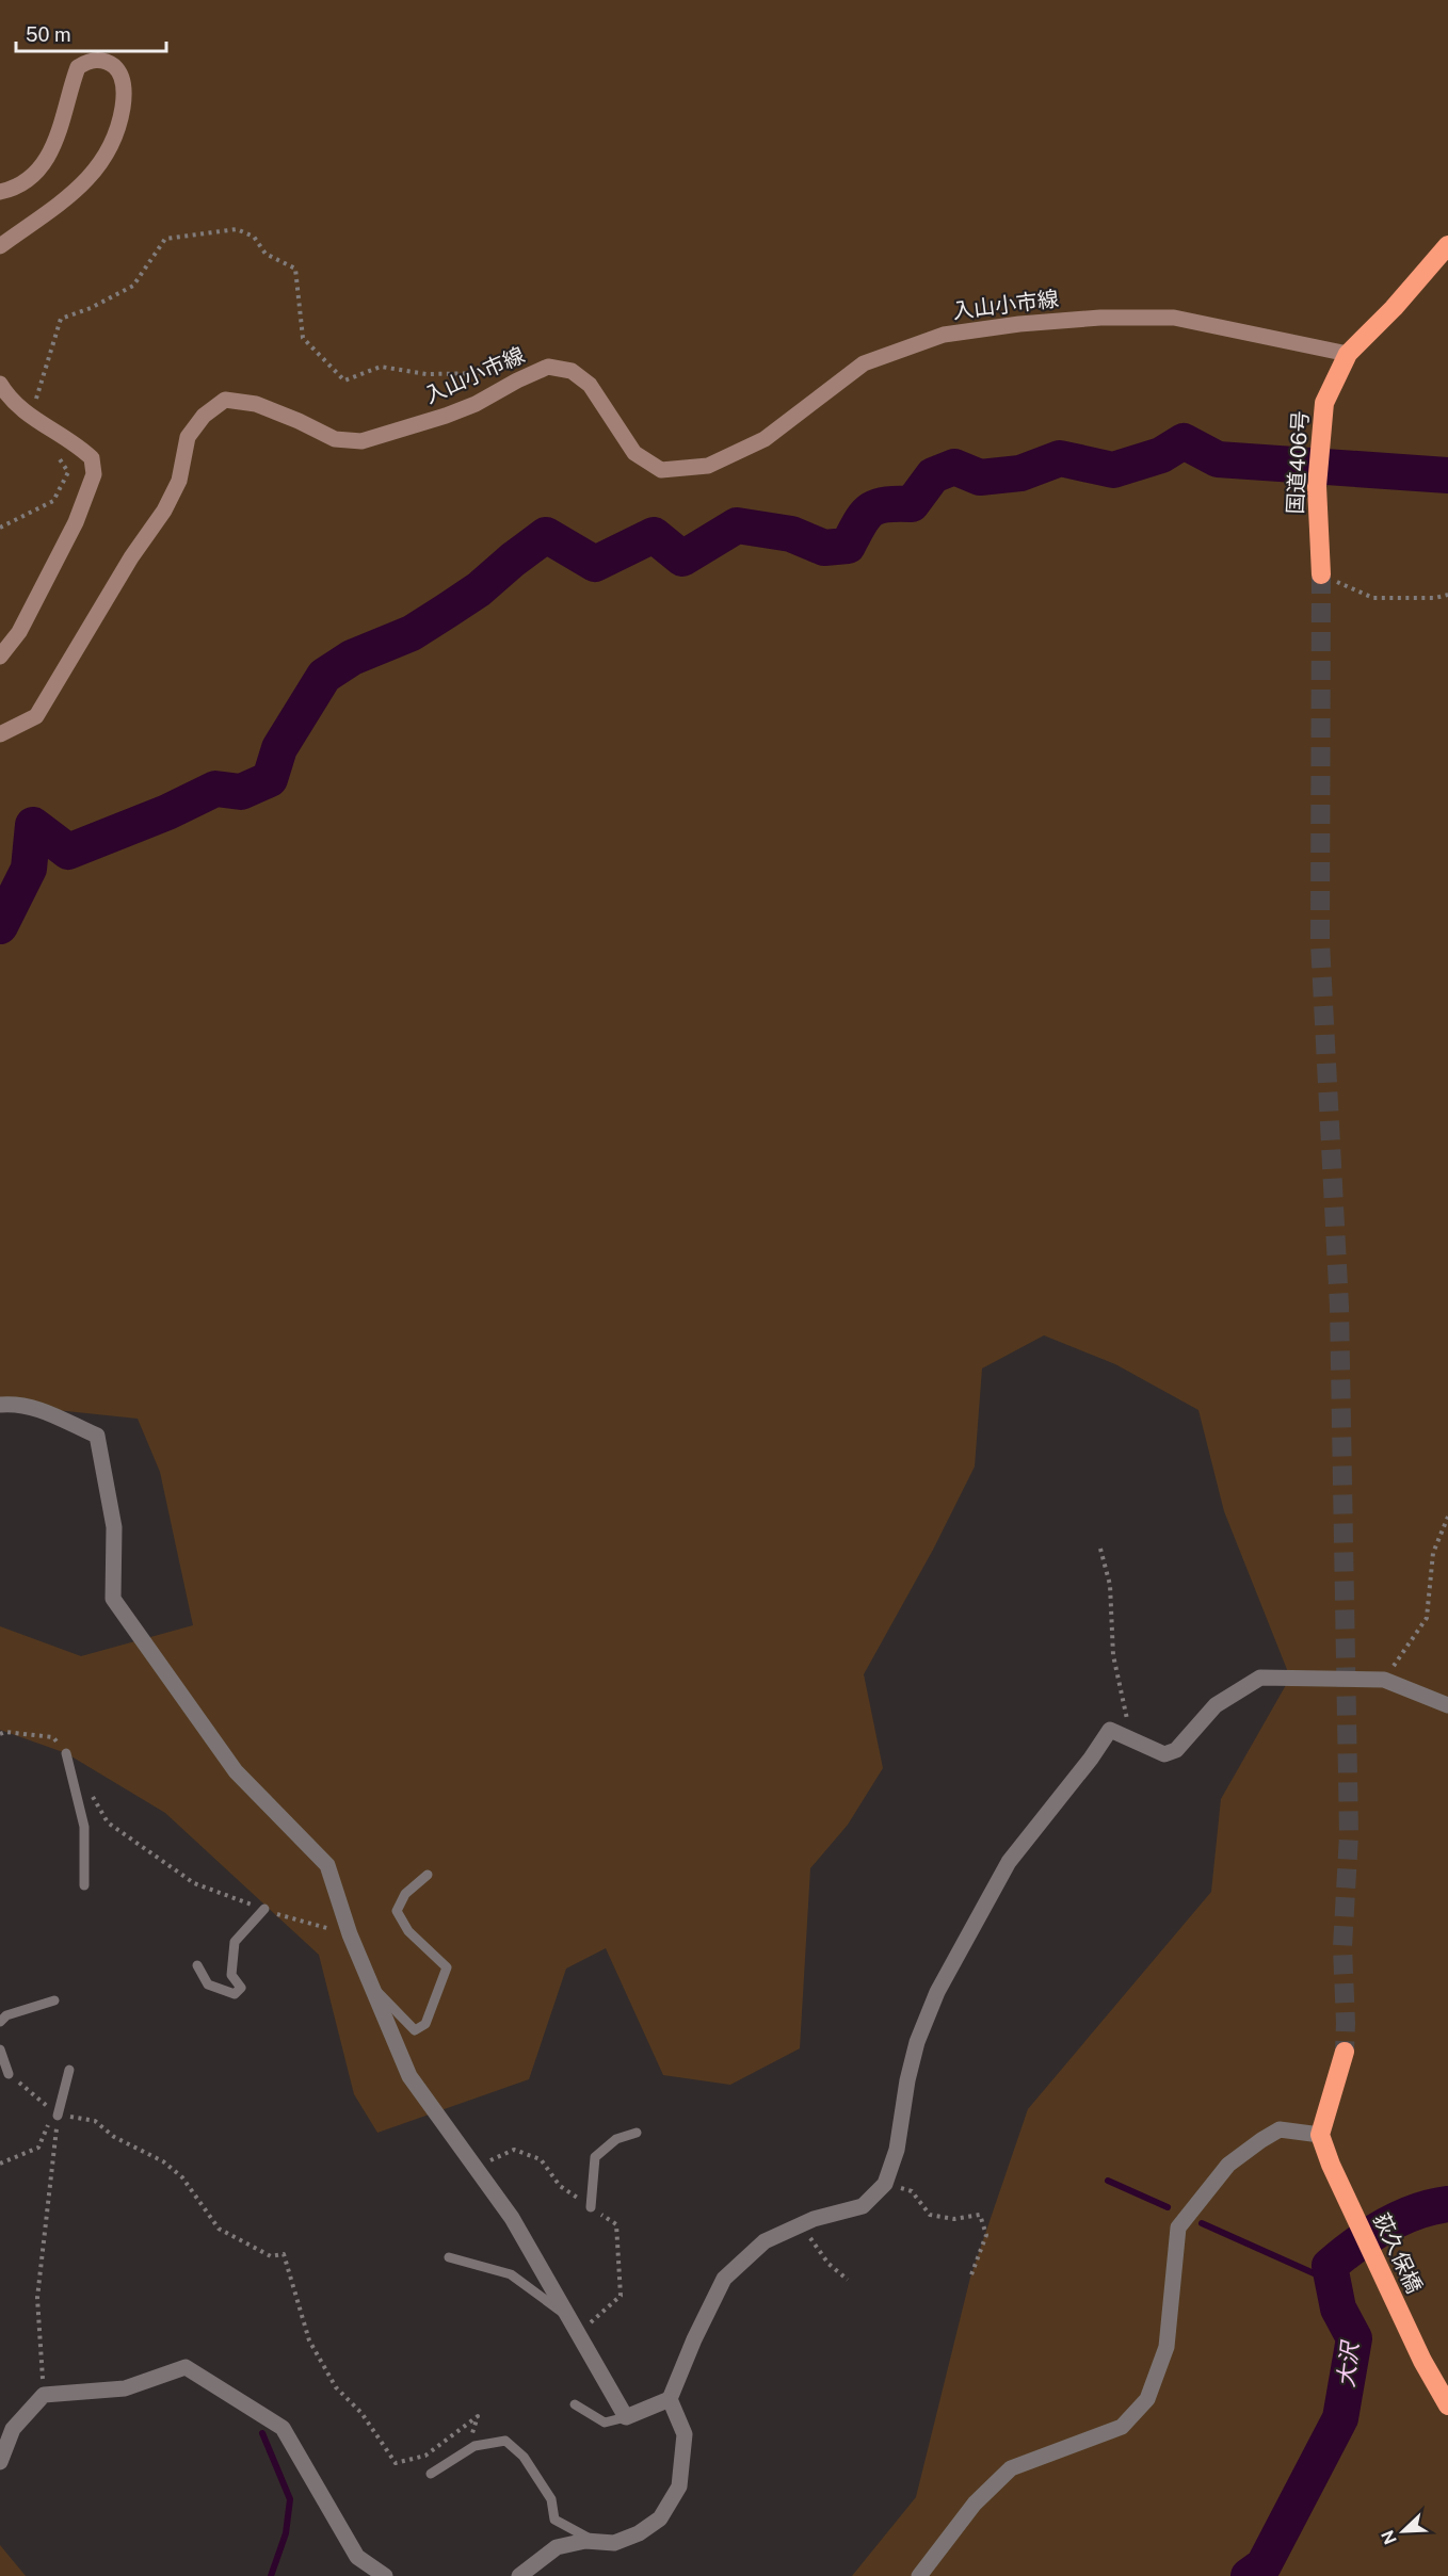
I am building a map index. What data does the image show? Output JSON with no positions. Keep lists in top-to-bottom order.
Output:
{
  "streets": {
    "highway": ["国道406号", "荻久保橋"],
    "main road": ["入山小市線"]
  },
  "crossings": [
    ["入山小市線", "国道406号"]
  ],
  "water": ["大沢"],
  "scale_bar": "50 m",
  "north": "bottom left"
}
